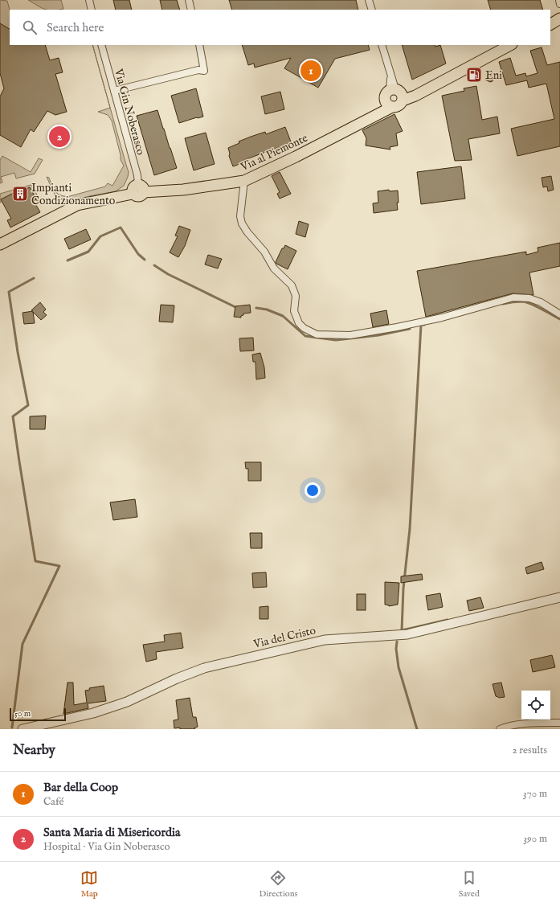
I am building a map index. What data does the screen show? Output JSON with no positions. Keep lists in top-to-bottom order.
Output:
{
  "streets": {
    "main road": ["Via al Piemonte"],
    "street": ["Via Gin Noberasco", "Via del Cristo"]
  },
  "crossings": [
    ["Via Gin Noberasco", "Via al Piemonte"]
  ],
  "places": {
    "fuel station": ["Eni"],
    "building": ["Impianti Condizionamento"]
  },
  "scale_bar": "50 m",
  "page": {
    "search": "Search here",
    "pins": ["1", "2"],
    "scale": "50 m",
    "heading": ["Nearby", "2 results"],
    "list": [
      {
        "mark": "1",
        "name": "Bar della Coop",
        "note": "Café",
        "value": "370 m"
      },
      {
        "mark": "2",
        "name": "Santa Maria di Misericordia",
        "note": "Hospital · Via Gin Noberasco",
        "value": "390 m"
      }
    ],
    "nav": ["Map", "Directions", "Saved"]
  }
}
